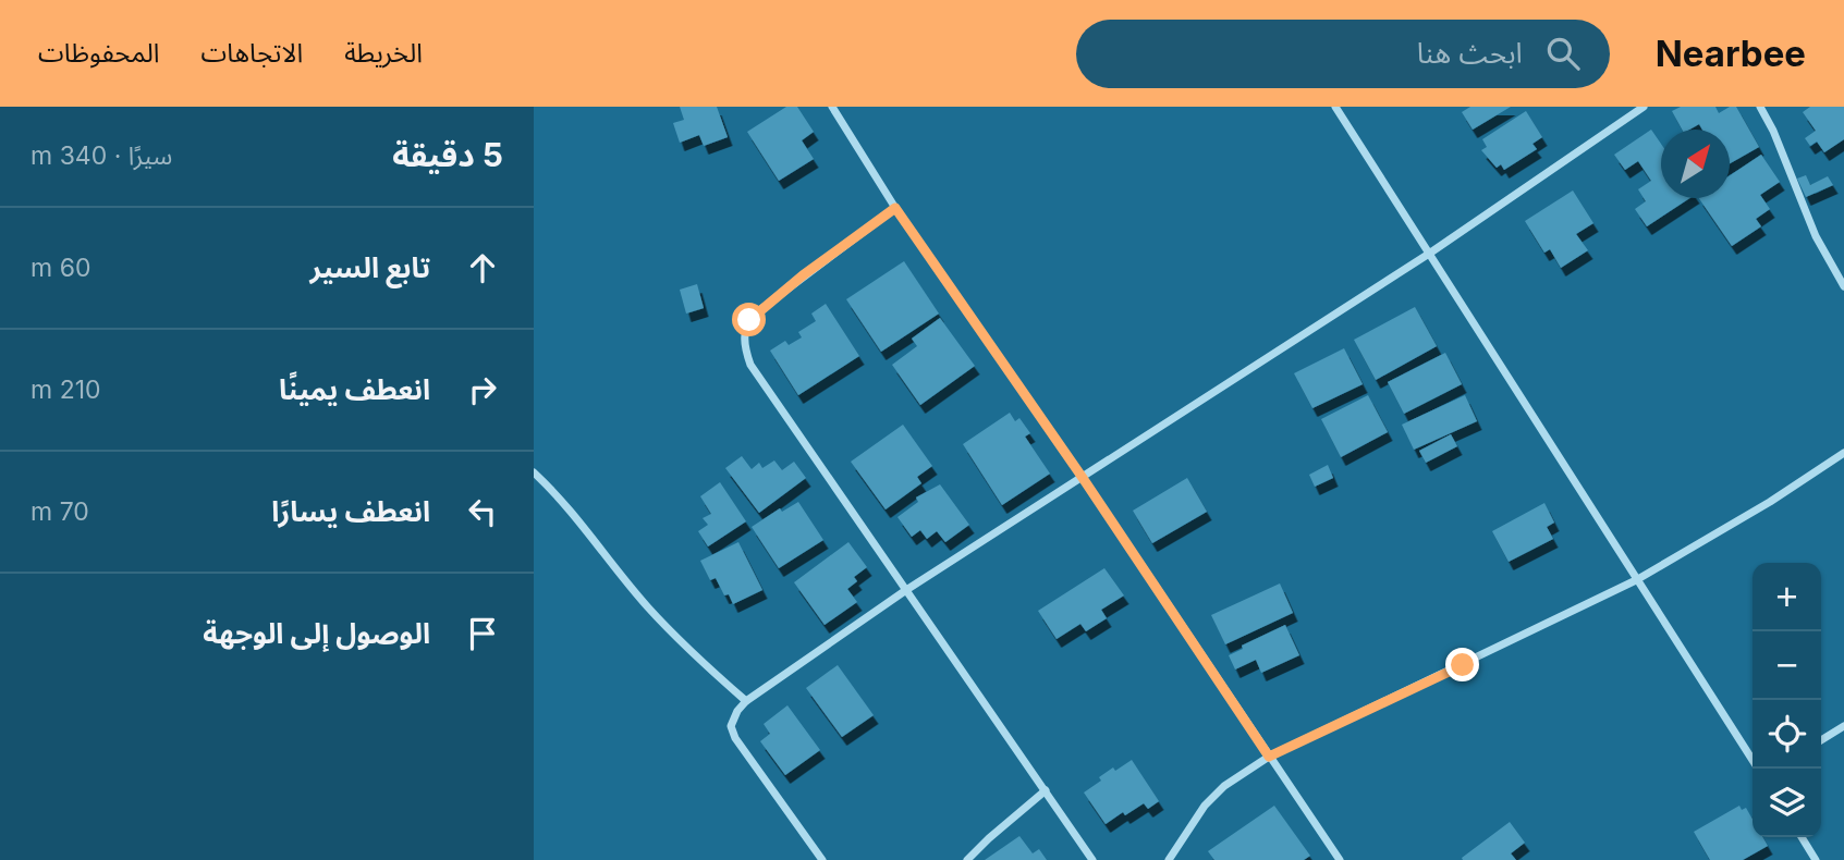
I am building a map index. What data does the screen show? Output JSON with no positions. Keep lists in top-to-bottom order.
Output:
{
  "north": "top right",
  "page": {
    "header": "Nearbee",
    "search": "ابحث هنا",
    "nav": ["الخريطة", "الاتجاهات", "المحفوظات"],
    "heading": ["5 دقيقة", "سيرًا · 340 m"],
    "list": [
      ["تابع السير", "60 m"],
      ["انعطف يمينًا", "210 m"],
      ["انعطف يسارًا", "70 m"],
      "الوصول إلى الوجهة"
    ],
    "map_buttons": ["+", "−"]
  }
}
